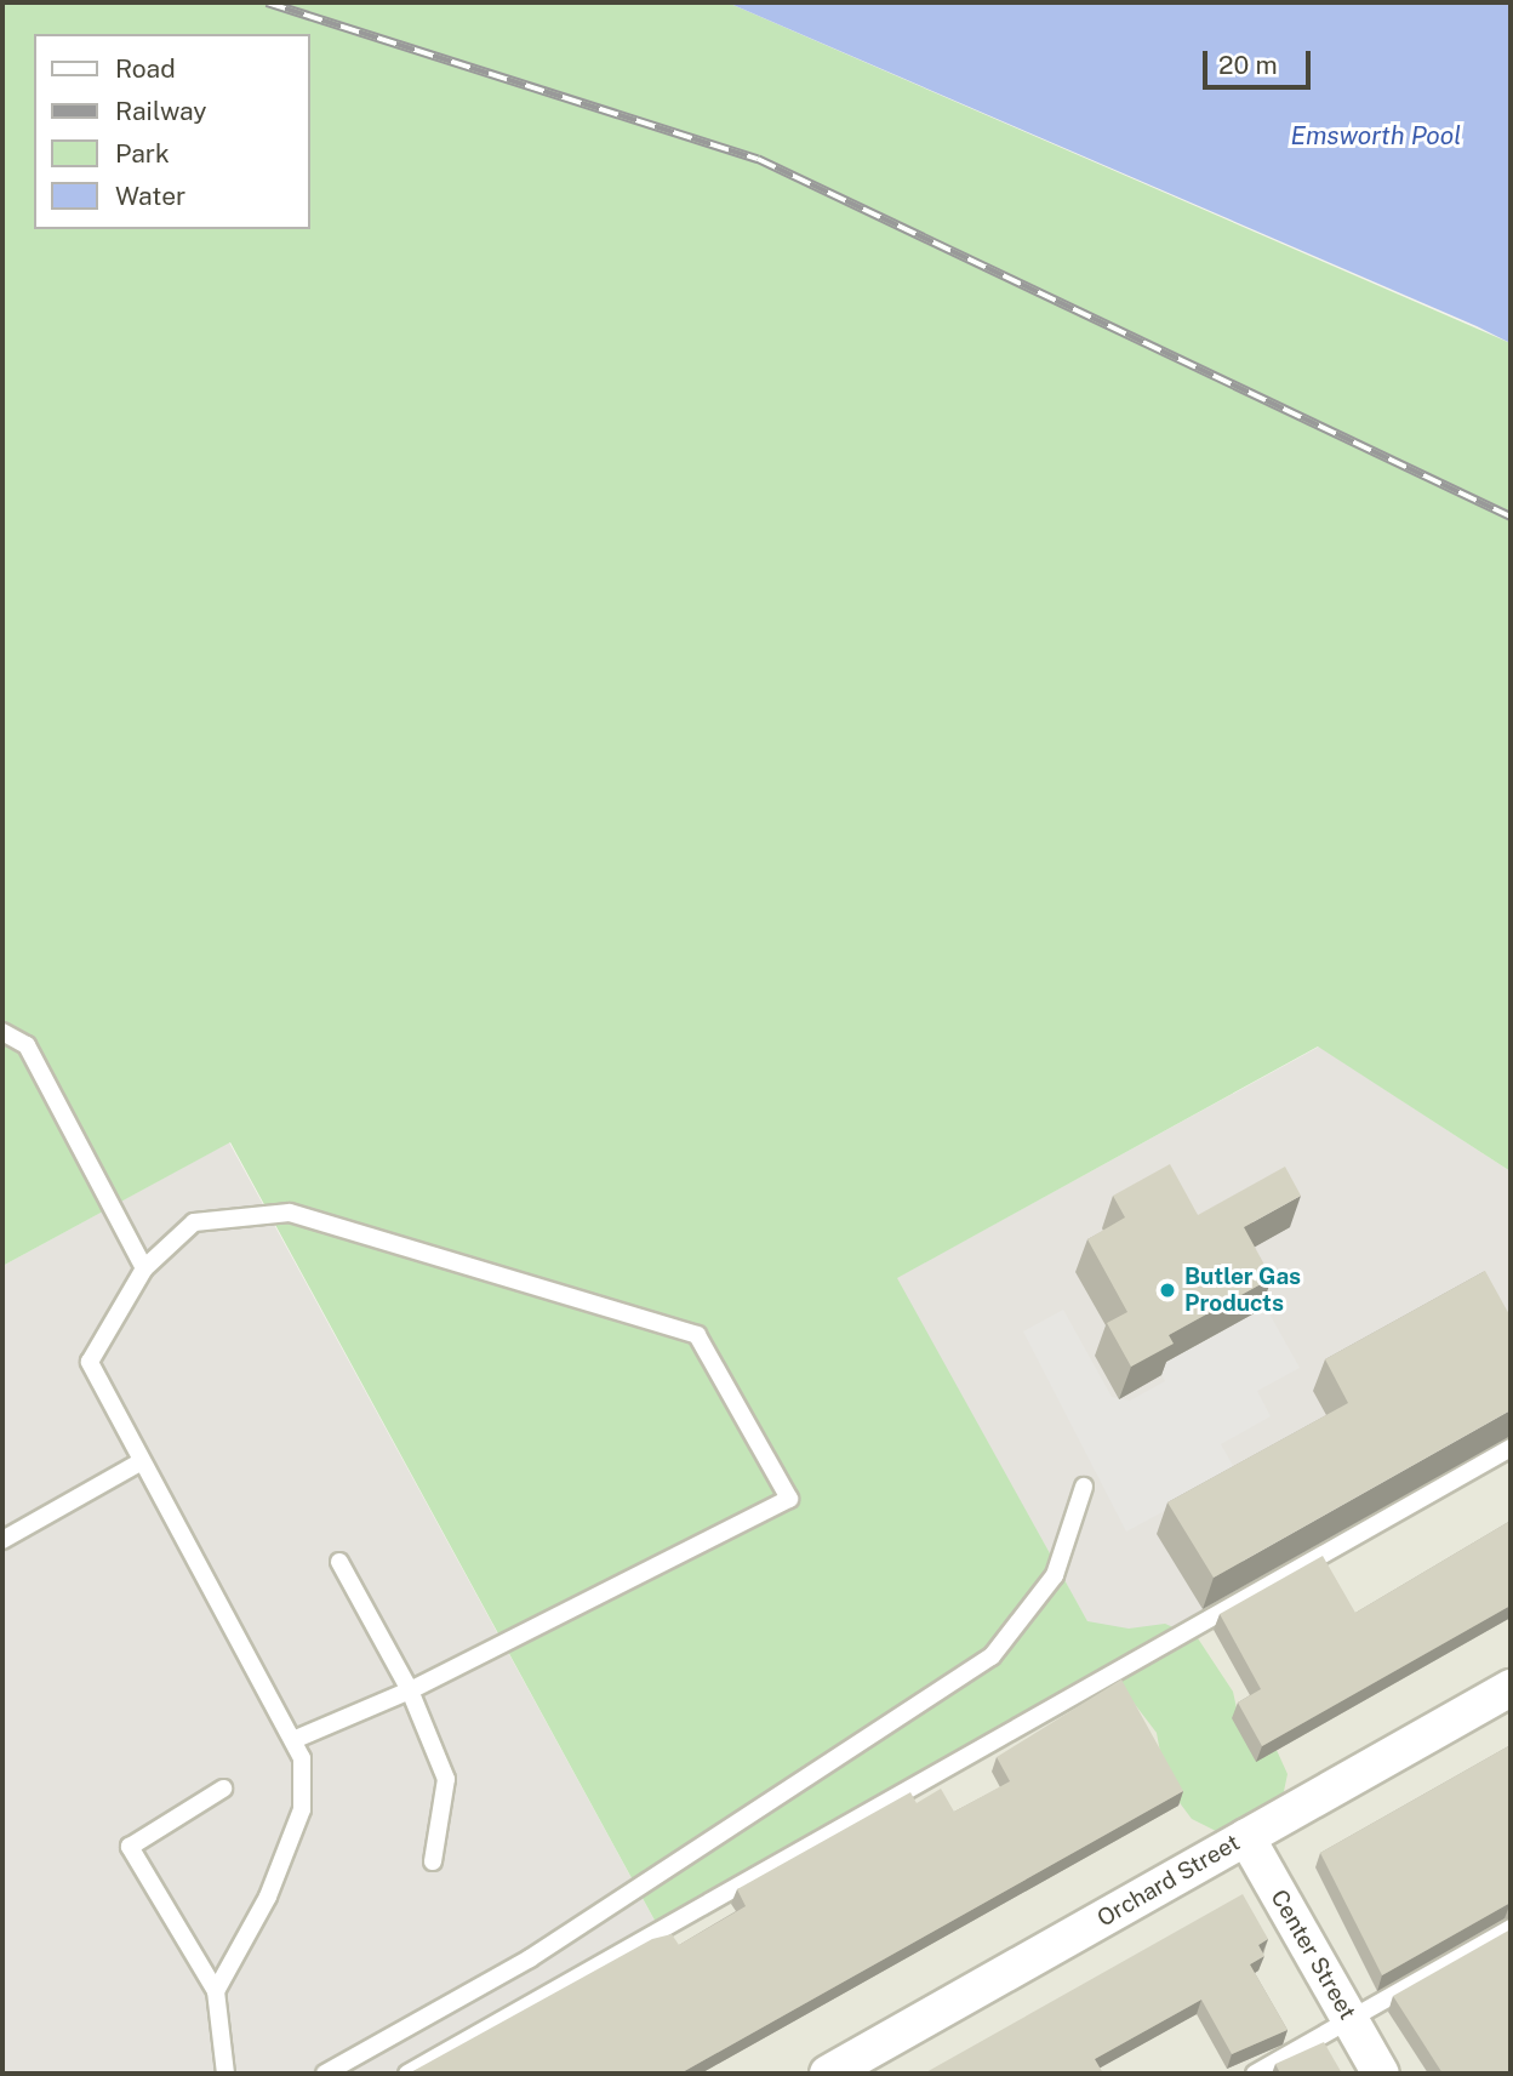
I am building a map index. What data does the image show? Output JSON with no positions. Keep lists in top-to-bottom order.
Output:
{
  "streets": {
    "street": ["Orchard Street", "Center Street"]
  },
  "crossings": [
    ["Orchard Street", "Center Street"]
  ],
  "water": ["Emsworth Pool"],
  "places": ["Butler Gas Products"],
  "legend": [
    "Road",
    "Railway",
    "Park",
    "Water"
  ],
  "scale_bar": "20 m"
}
